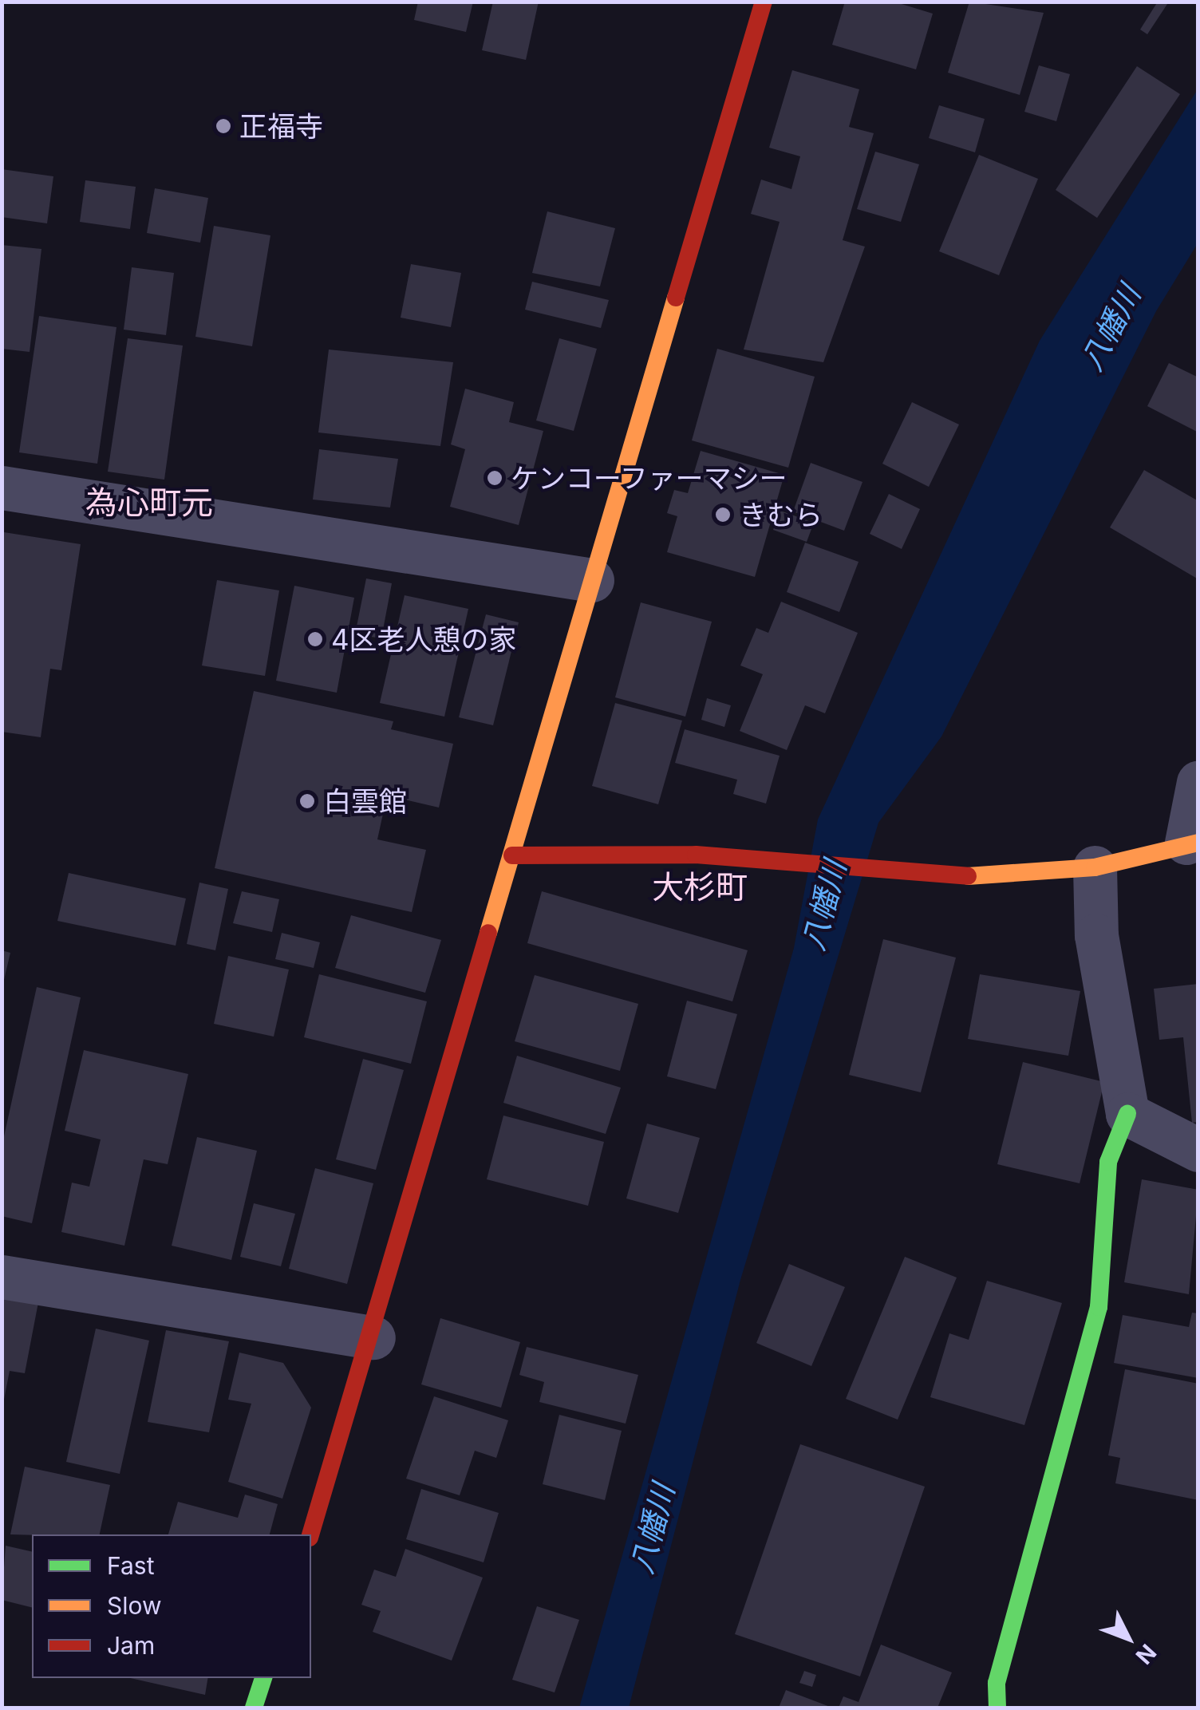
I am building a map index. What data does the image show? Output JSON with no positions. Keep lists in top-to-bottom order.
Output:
{
  "districts": ["為心町元", "大杉町"],
  "water": ["八幡川"],
  "places": [
    "正福寺",
    "ケンコーファーマシー",
    "きむら",
    "4区老人憩の家",
    "白雲館"
  ],
  "legend": ["Fast", "Slow", "Jam"],
  "north": "bottom right"
}
